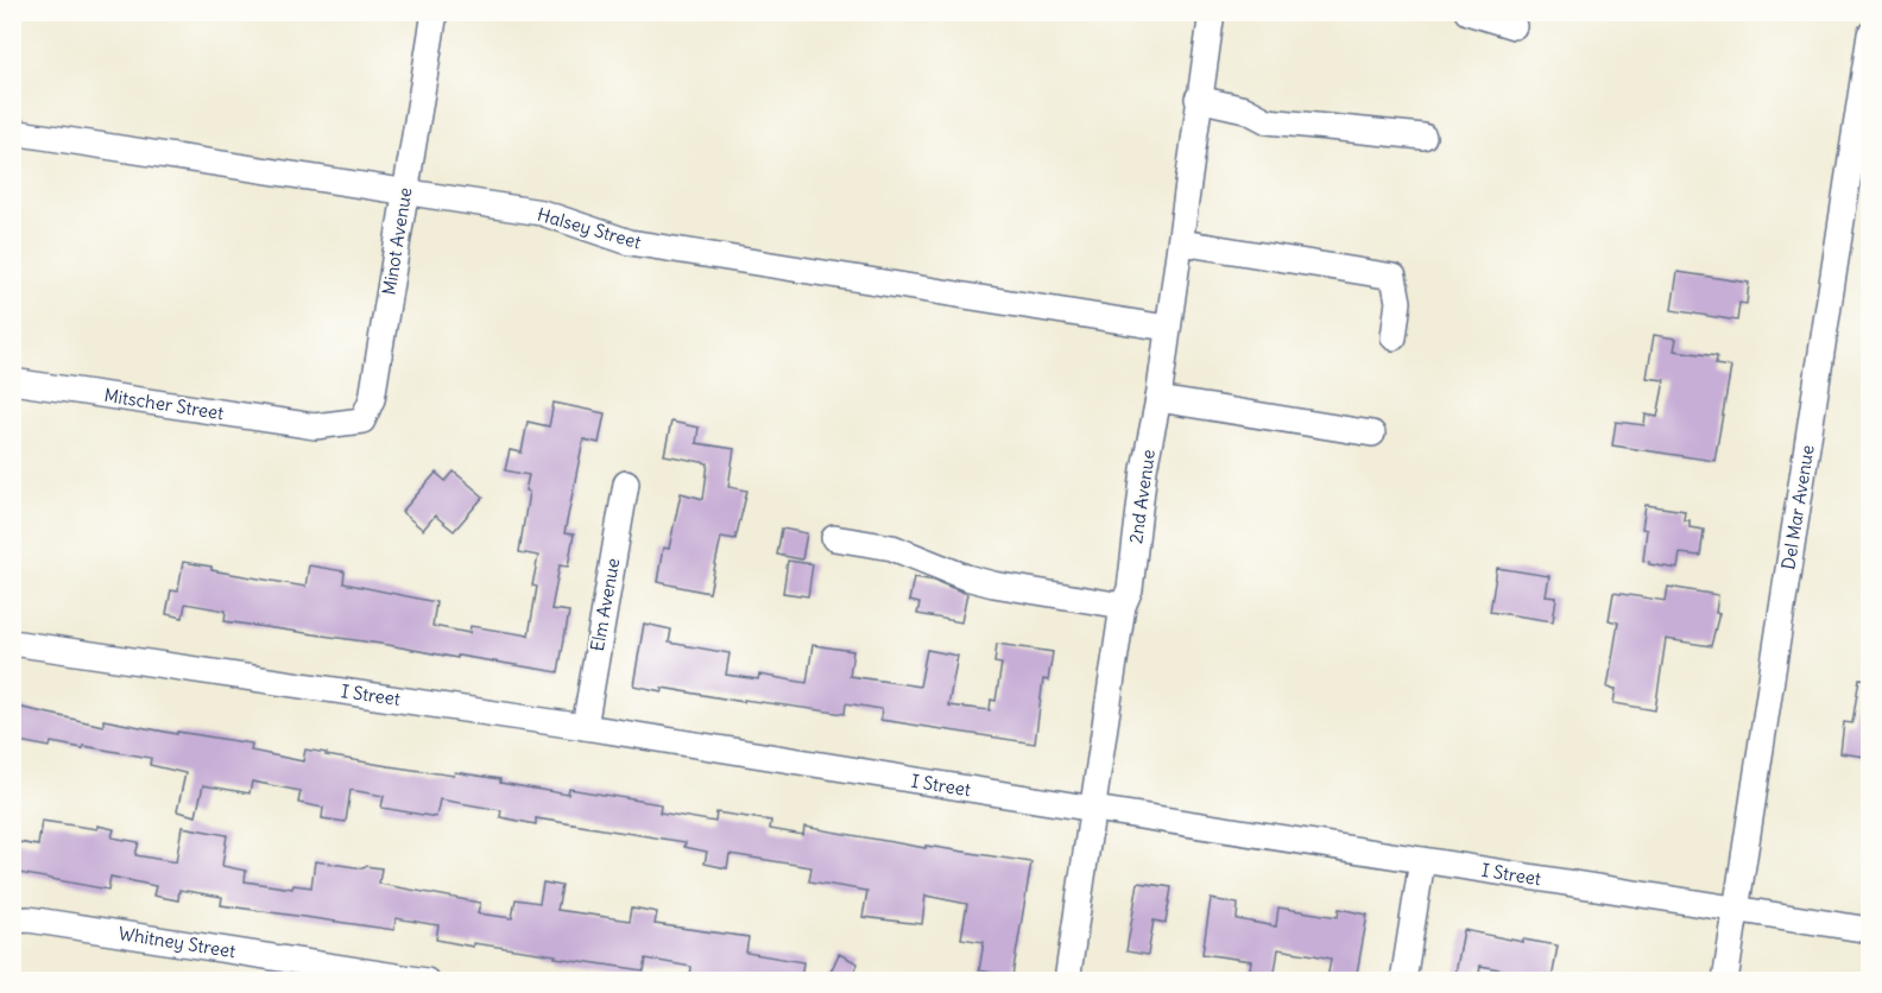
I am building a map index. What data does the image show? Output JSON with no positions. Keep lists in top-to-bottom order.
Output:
{
  "streets": {
    "street": [
      "Halsey Street",
      "Minot Avenue",
      "Mitscher Street",
      "2nd Avenue",
      "Del Mar Avenue",
      "Elm Avenue",
      "I Street",
      "Whitney Street"
    ]
  },
  "crossings": [
    ["Halsey Street", "Minot Avenue"],
    ["Halsey Street", "2nd Avenue"],
    ["Minot Avenue", "Mitscher Street"],
    ["2nd Avenue", "I Street"],
    ["Del Mar Avenue", "I Street"],
    ["Elm Avenue", "I Street"]
  ]
}
